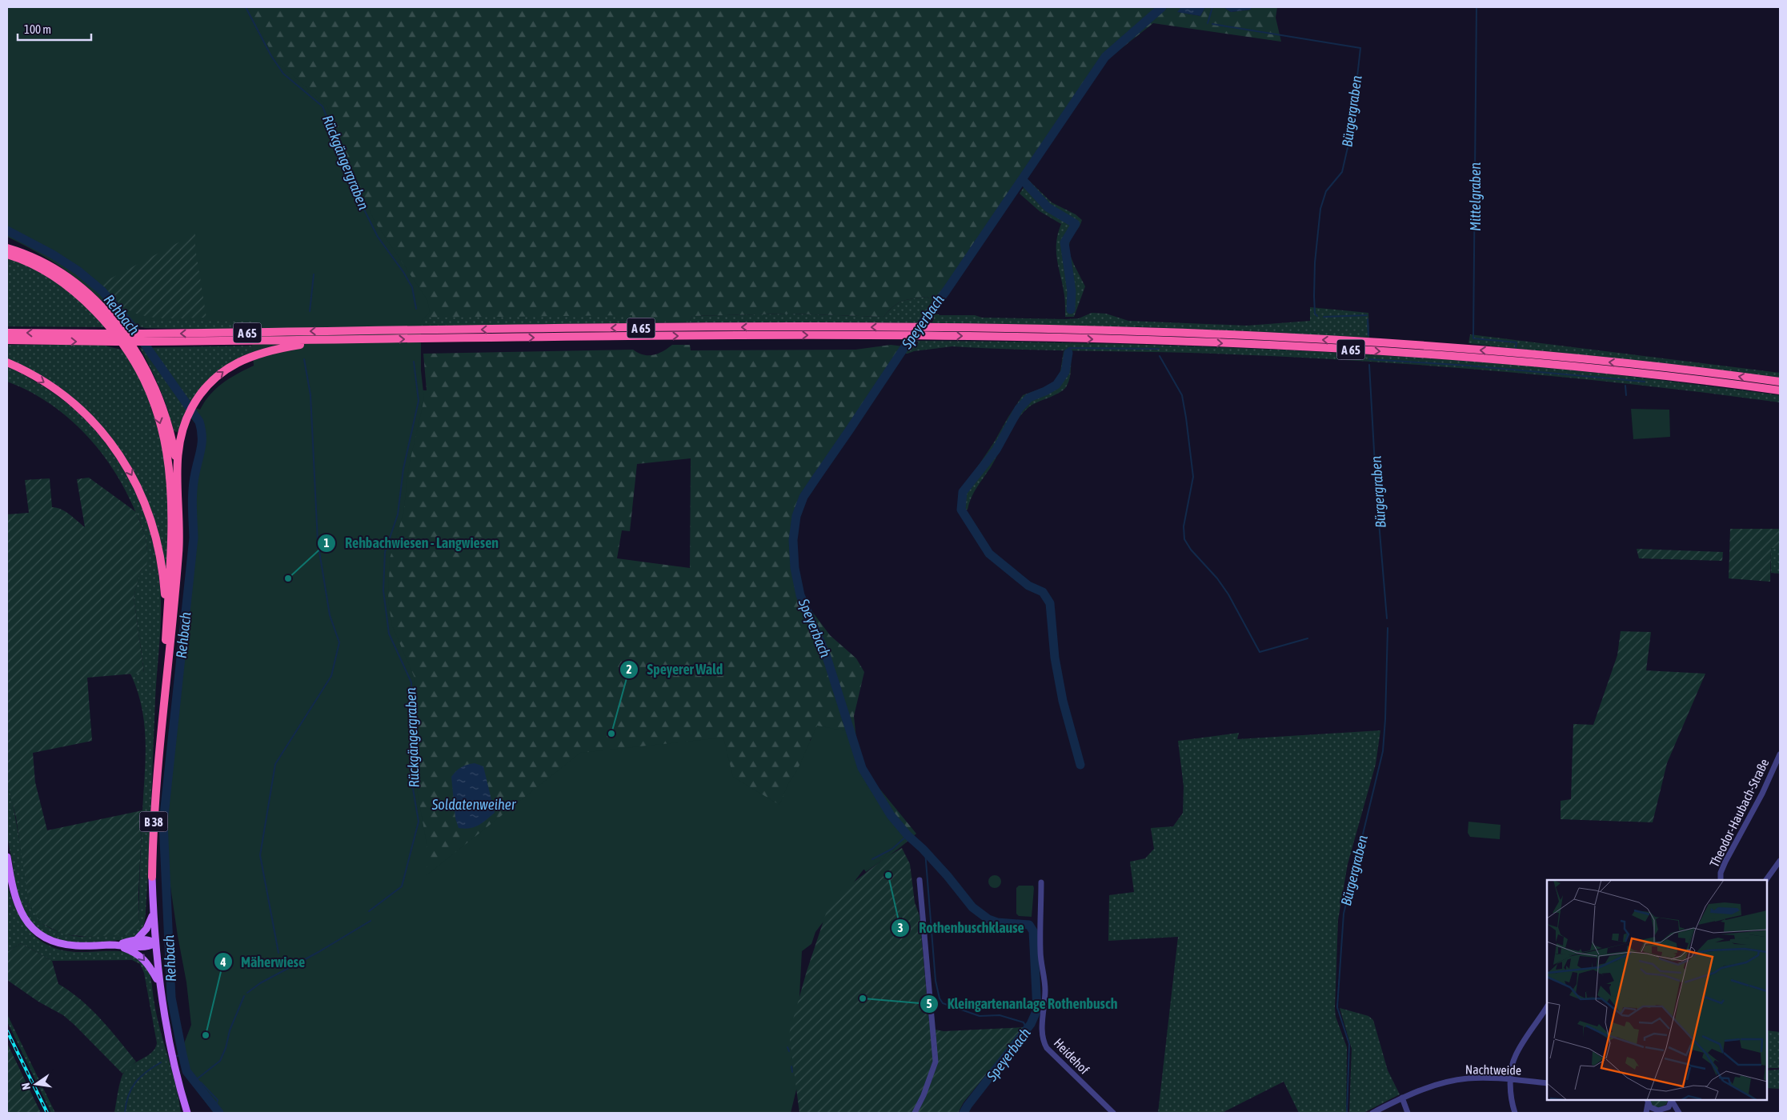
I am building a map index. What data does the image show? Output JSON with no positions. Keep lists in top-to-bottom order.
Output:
{
  "streets": {
    "highway": ["A 65", "B 38"],
    "street": ["Theodor-Haubach-Straße", "Heidehof", "Nachtweide"]
  },
  "water": [
    "Bürgergraben",
    "Rückgängergraben",
    "Mittelgraben",
    "Rehbach",
    "Speyerbach",
    "Soldatenweiher"
  ],
  "places": [
    "Rehbachwiesen - Langwiesen",
    "Speyerer Wald",
    "Rothenbuschklause",
    "Kleingartenanlage Rothenbusch",
    "Mäherwiese"
  ],
  "scale_bar": "100 m",
  "north": "left"
}
